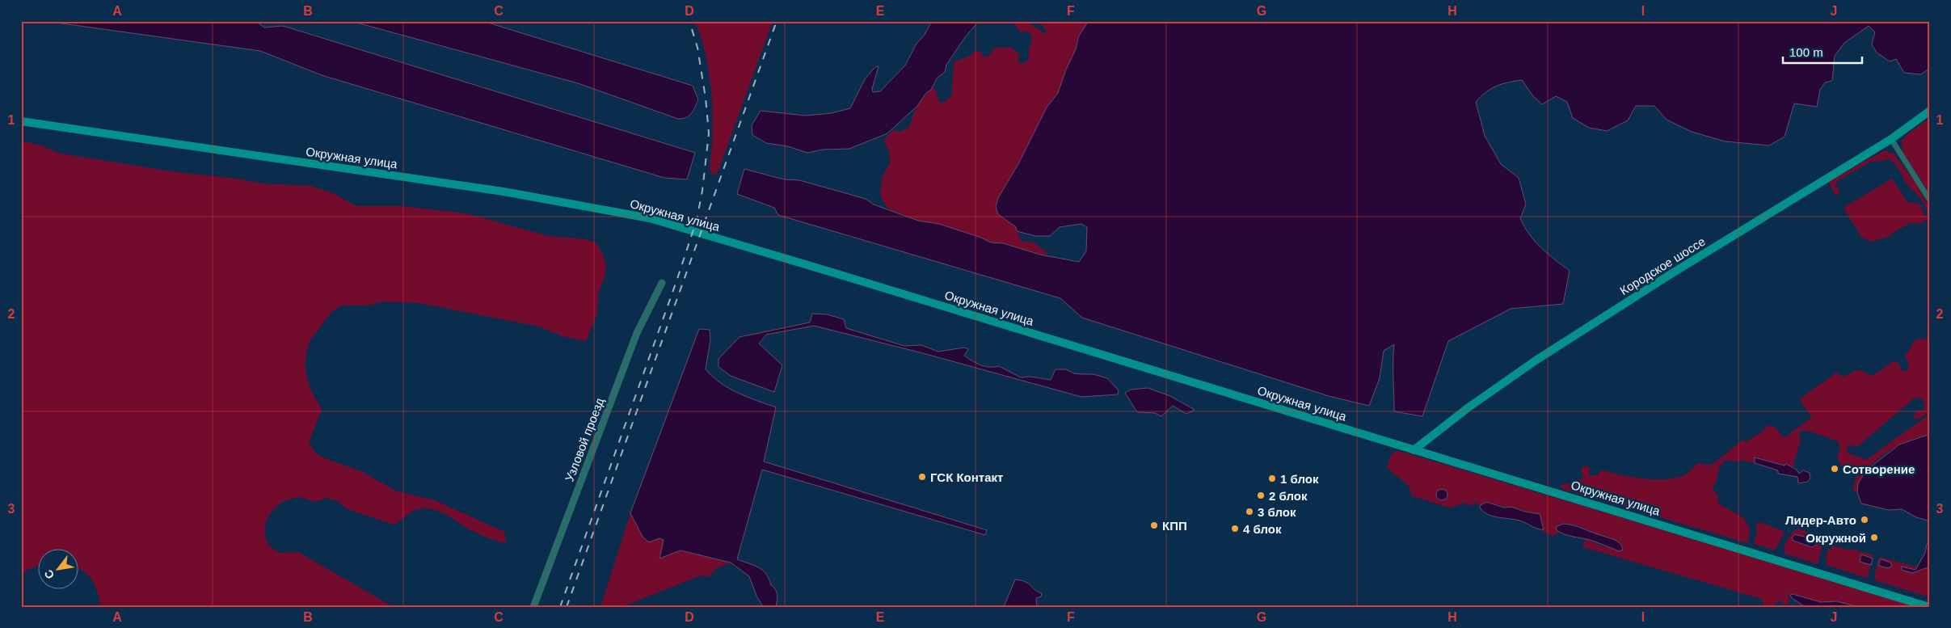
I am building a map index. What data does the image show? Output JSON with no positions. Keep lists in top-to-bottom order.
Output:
{
  "streets": {
    "main road": ["Окружная улица", "Кородское шоссе"],
    "street": ["Узловой проезд"]
  },
  "crossings": [
    ["Окружная улица", "Кородское шоссе"]
  ],
  "places": [
    "Сотворение",
    "ГСК Контакт",
    "1 блок",
    "2 блок",
    "3 блок",
    "Лидер-Авто",
    "КПП",
    "4 блок",
    "Окружной"
  ],
  "scale_bar": "100 m",
  "north": "bottom left",
  "grid": {
    "columns": [
      "A",
      "B",
      "C",
      "D",
      "E",
      "F",
      "G",
      "H",
      "I",
      "J"
    ],
    "rows": ["1", "2", "3"]
  }
}
